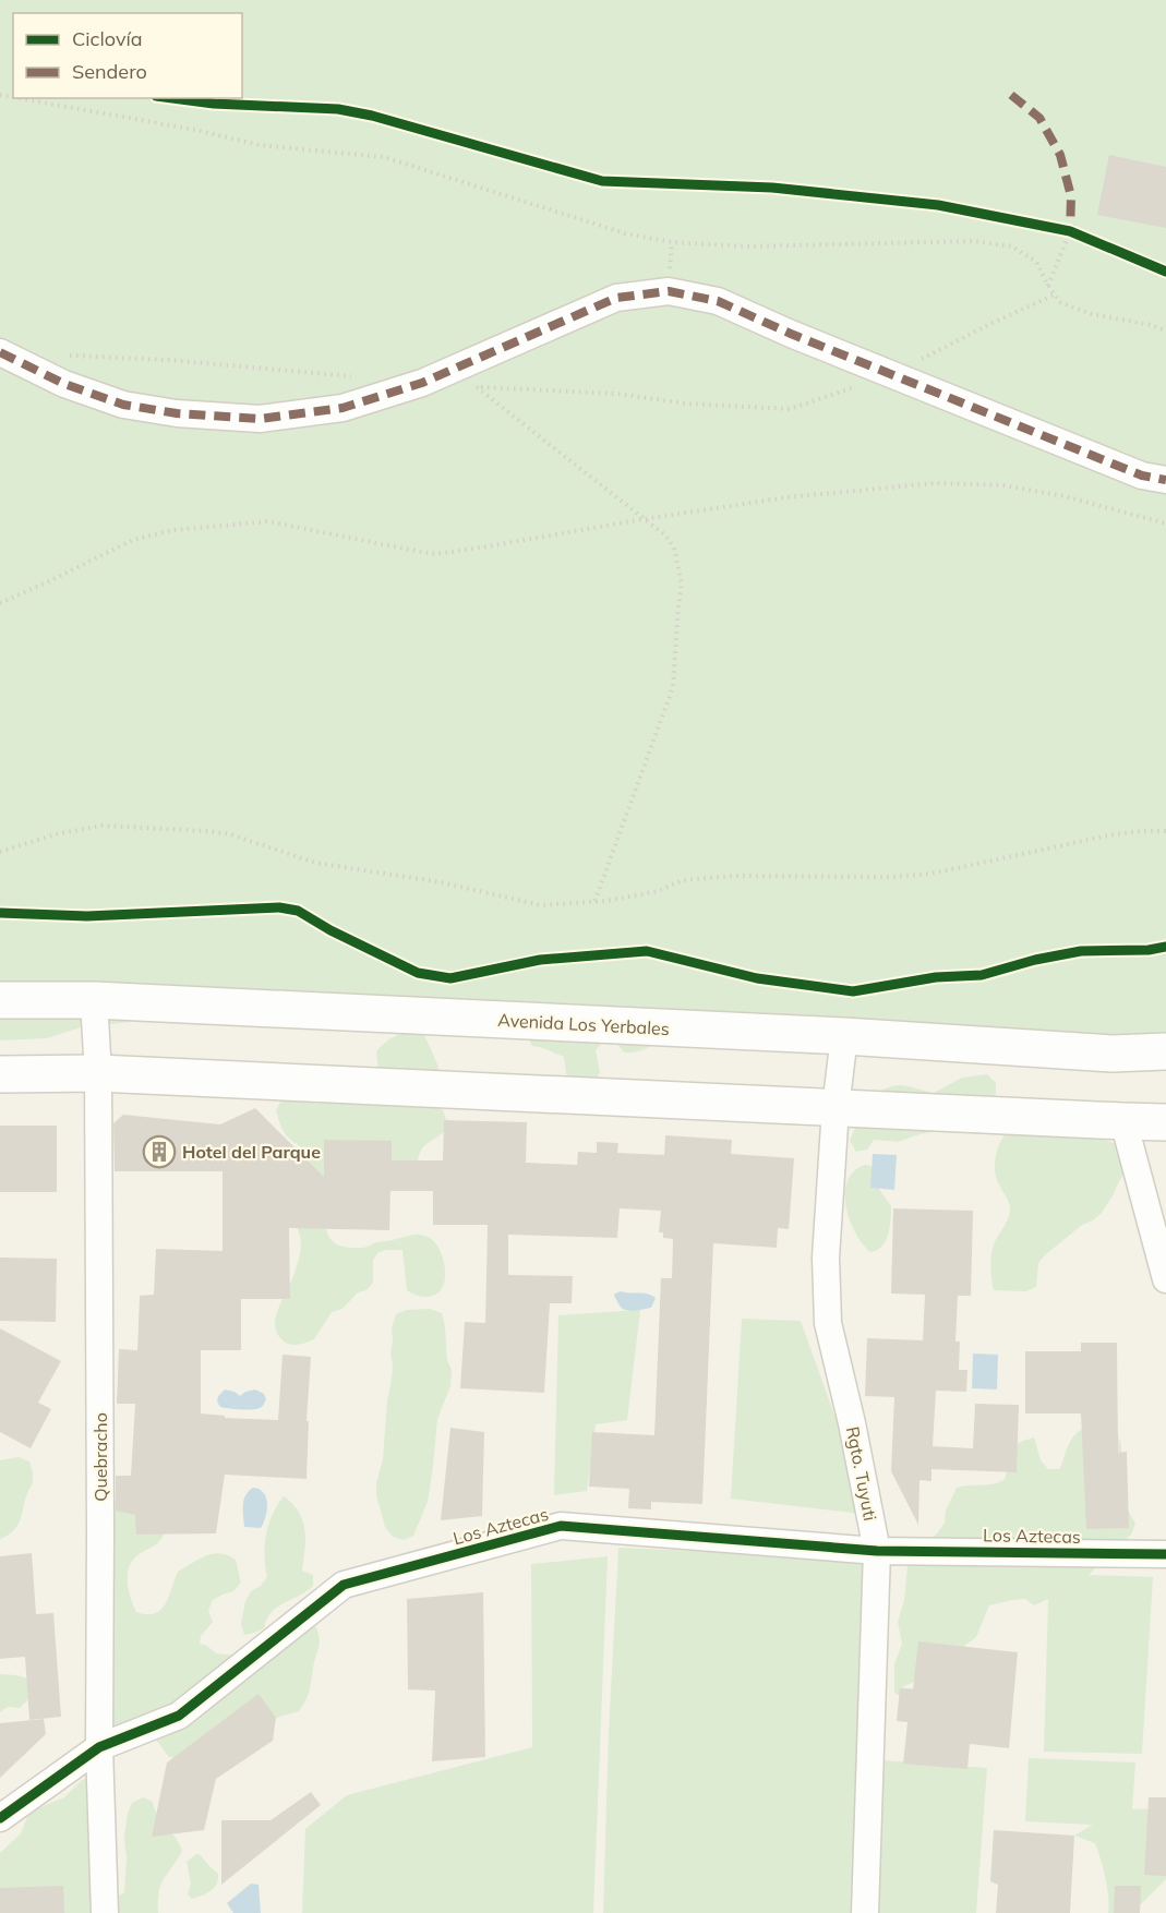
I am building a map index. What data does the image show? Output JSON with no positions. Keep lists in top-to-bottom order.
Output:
{
  "streets": {
    "street": [
      "Avenida Los Yerbales",
      "Quebracho",
      "Rgto. Tuyuti",
      "Los Aztecas"
    ]
  },
  "crossings": [
    ["Avenida Los Yerbales", "Quebracho"],
    ["Avenida Los Yerbales", "Rgto. Tuyuti"],
    ["Quebracho", "Los Aztecas"],
    ["Rgto. Tuyuti", "Los Aztecas"]
  ],
  "places": {
    "building": ["Hotel del Parque"]
  },
  "legend": ["Ciclovía", "Sendero"]
}
